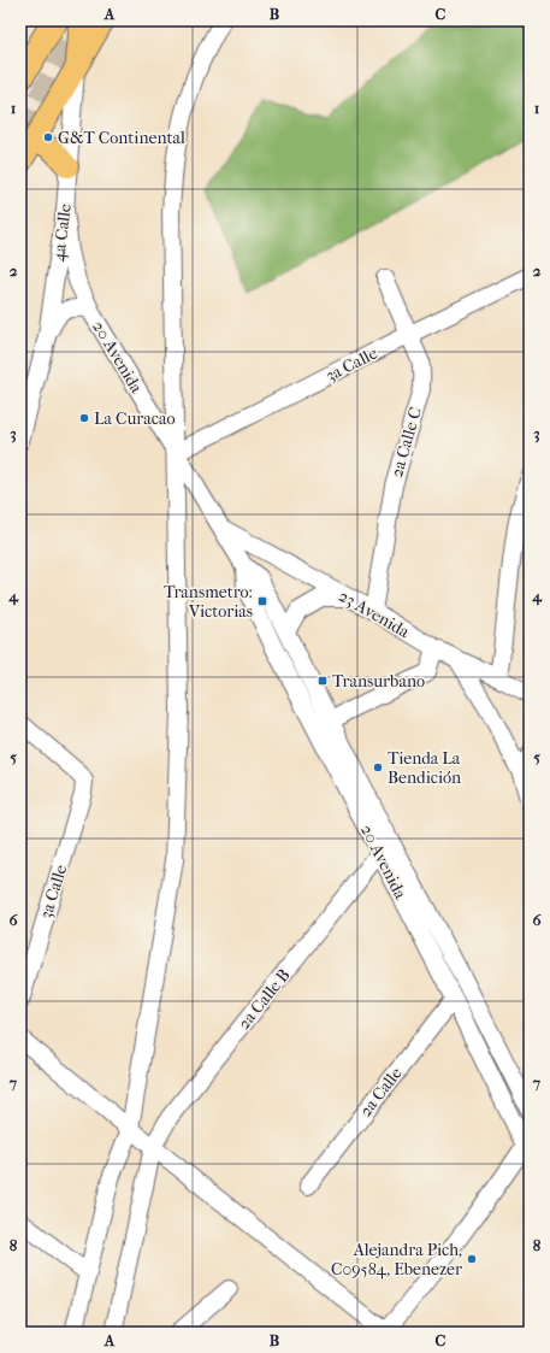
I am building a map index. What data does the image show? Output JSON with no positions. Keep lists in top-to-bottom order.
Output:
{
  "streets": {
    "main road": ["4a Calle"],
    "street": [
      "20 Avenida",
      "3a Calle",
      "2a Calle C",
      "23 Avenida",
      "2a Calle B",
      "2a Calle"
    ]
  },
  "crossings": [
    ["4a Calle", "20 Avenida"],
    ["20 Avenida", "3a Calle"],
    ["20 Avenida", "23 Avenida"],
    ["20 Avenida", "2a Calle B"],
    ["20 Avenida", "2a Calle"],
    ["3a Calle", "2a Calle C"],
    ["2a Calle C", "23 Avenida"]
  ],
  "places": {
    "other": [
      "G&T Continental",
      "La Curacao",
      "Tienda La Bendición",
      "Alejandra Pich, C09584, Ebenezer"
    ],
    "transit": ["Transmetro: Victorias", "Transurbano"]
  },
  "grid": {
    "columns": ["A", "B", "C"],
    "rows": [
      "1",
      "2",
      "3",
      "4",
      "5",
      "6",
      "7",
      "8"
    ]
  }
}
